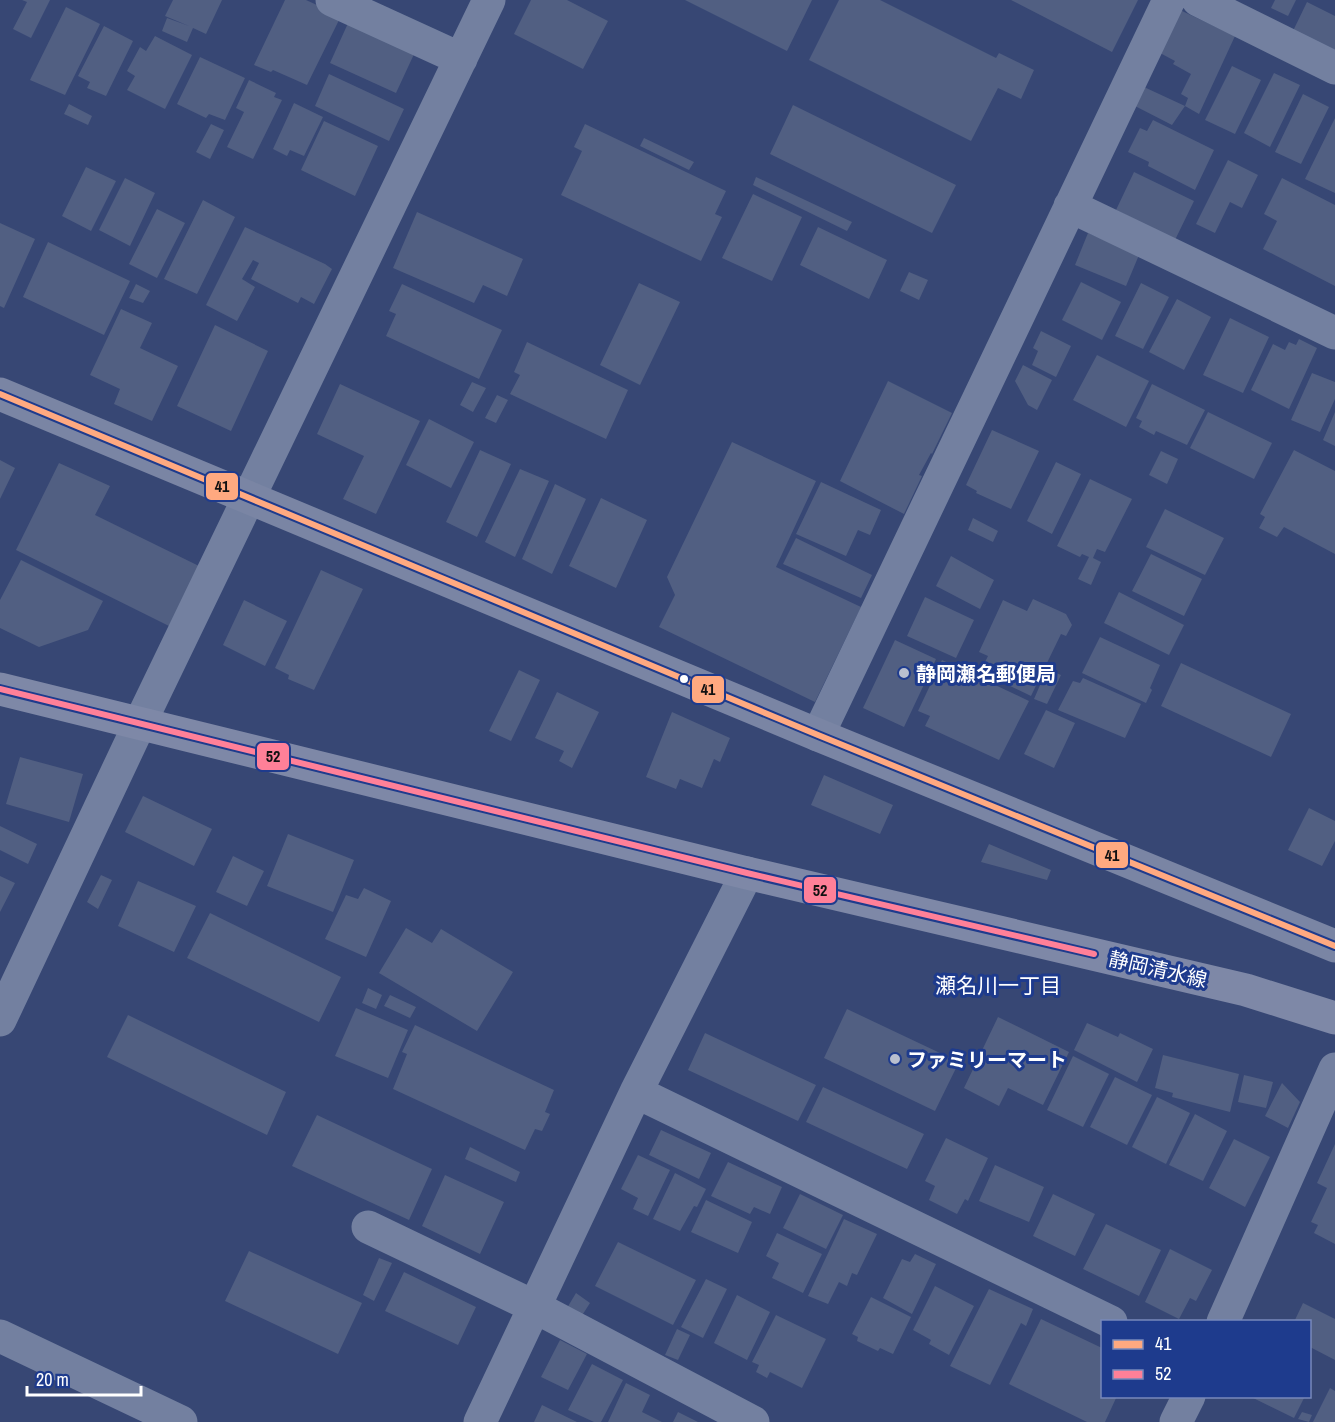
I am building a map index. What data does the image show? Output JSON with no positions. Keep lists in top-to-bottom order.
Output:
{
  "streets": {
    "main road": ["静岡清水線"]
  },
  "districts": ["瀬名川一丁目"],
  "places": ["静岡瀬名郵便局", "ファミリーマート"],
  "lines": ["transit line 41", "transit line 52"],
  "legend": ["41", "52"],
  "scale_bar": "20 m"
}
